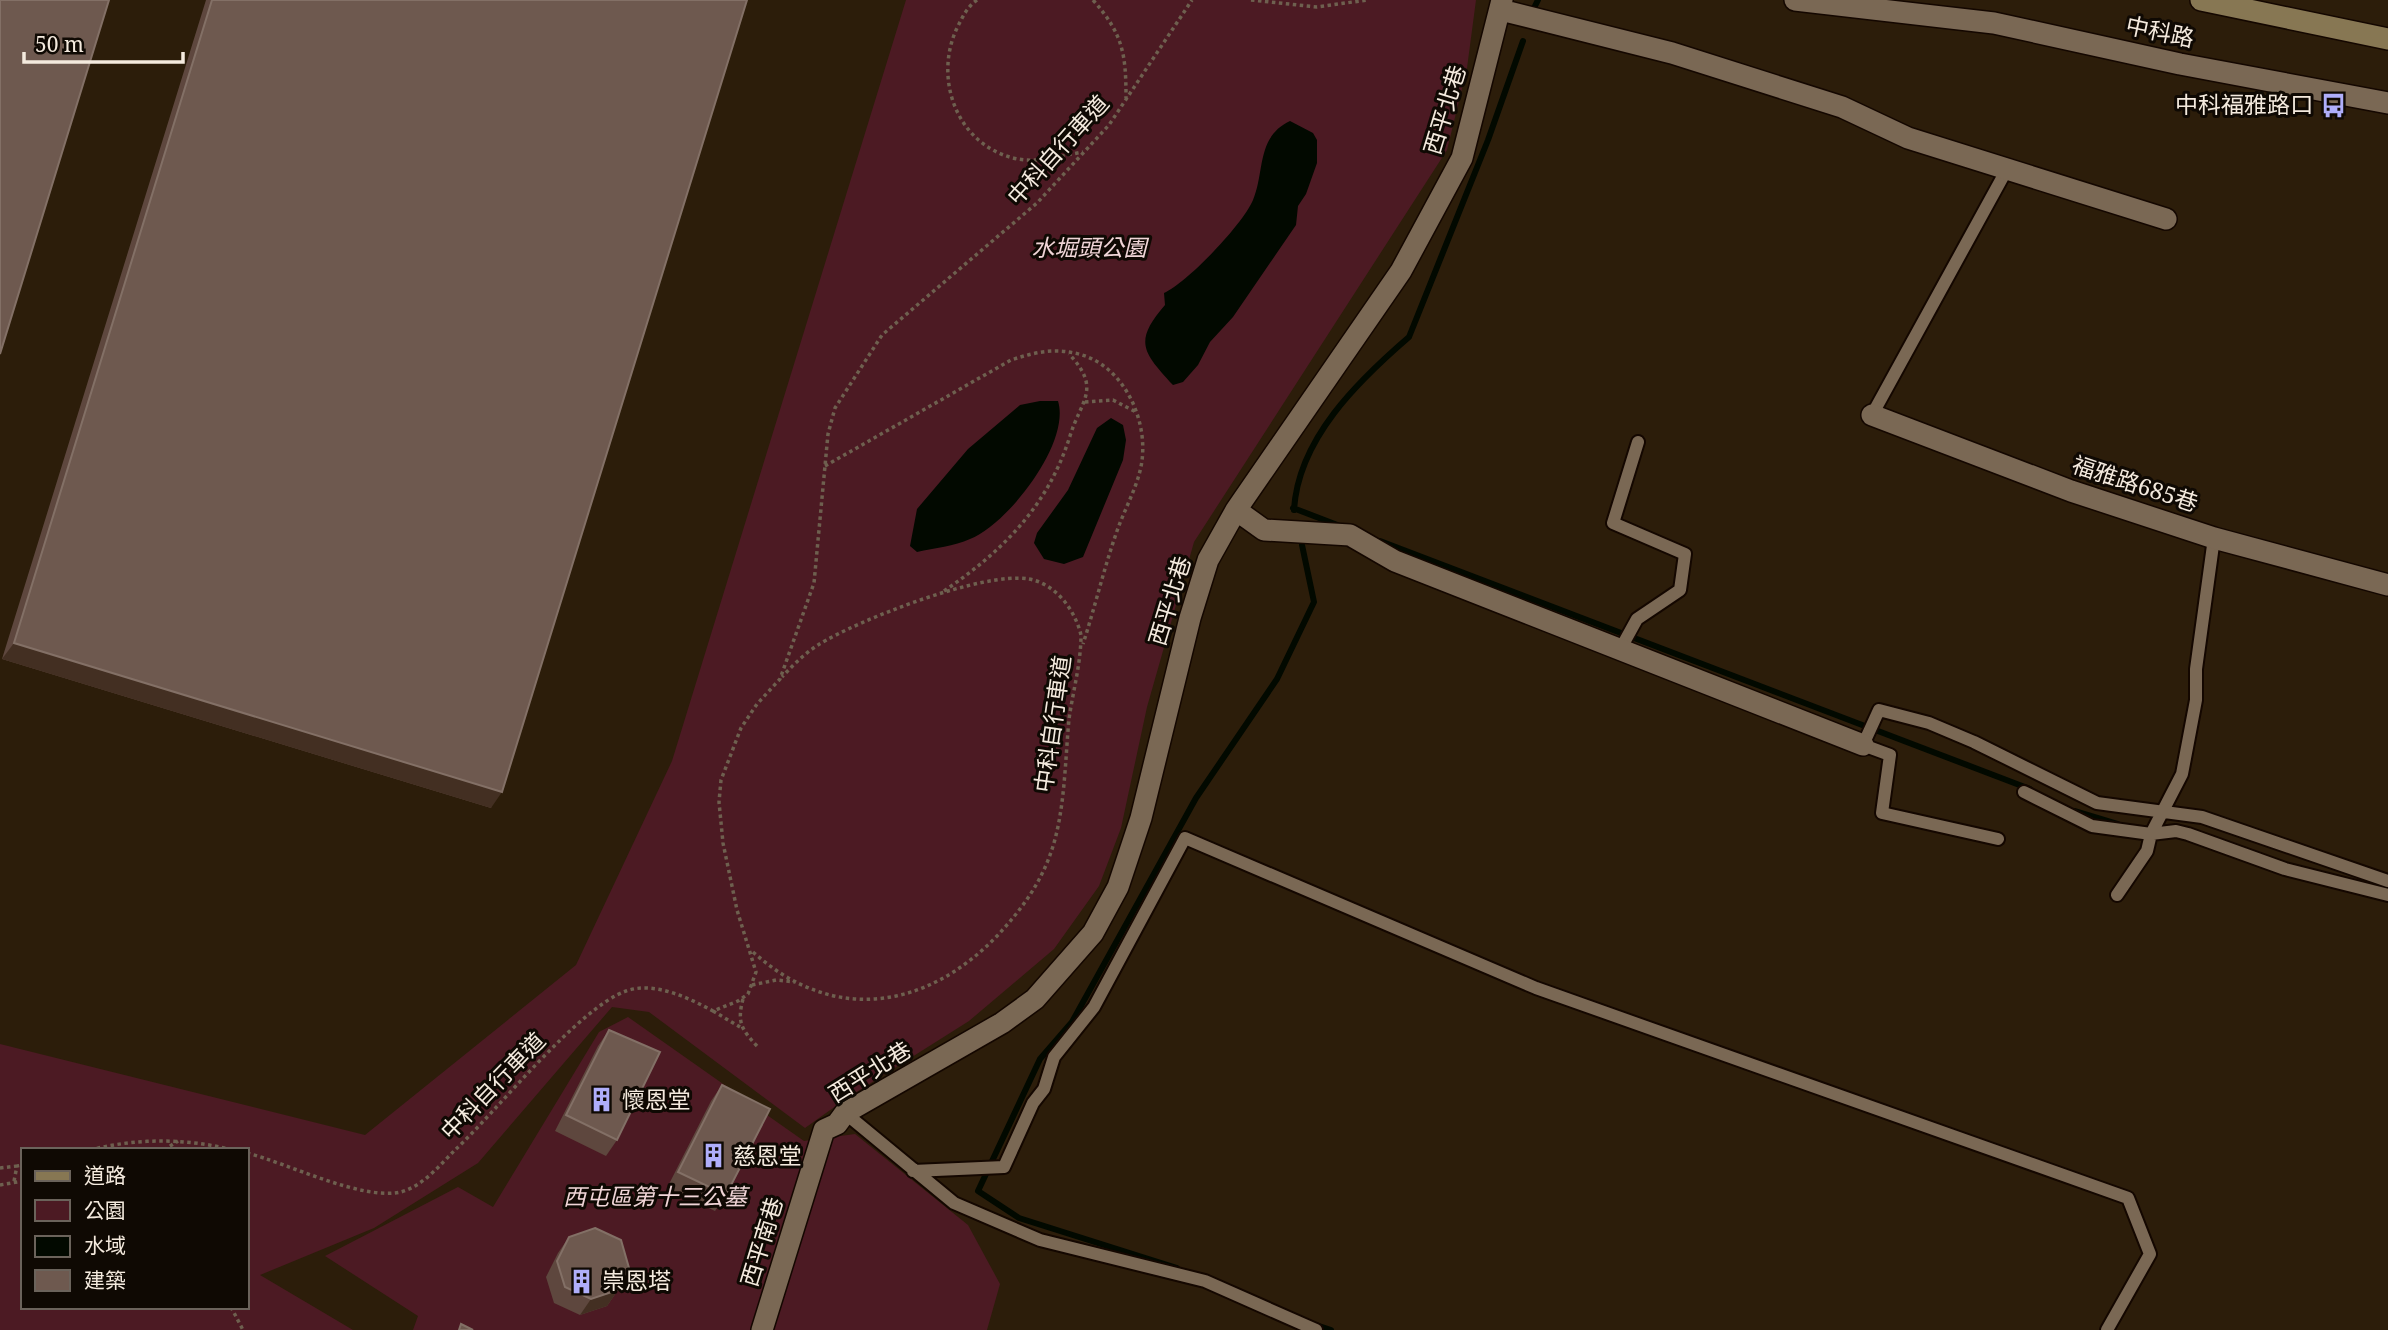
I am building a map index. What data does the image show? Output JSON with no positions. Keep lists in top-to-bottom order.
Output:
{
  "streets": {
    "street": [
      "中科路",
      "西平北巷",
      "福雅路685巷",
      "西平南巷"
    ],
    "path": ["中科自行車道"]
  },
  "crossings": [
    ["西平北巷", "西平南巷"]
  ],
  "parks": ["水堀頭公園", "西屯區第十三公墓"],
  "places": {
    "bus stop": ["中科福雅路口"],
    "building": ["懷恩堂", "慈恩堂", "崇恩塔"]
  },
  "legend": [
    "道路",
    "公園",
    "水域",
    "建築"
  ],
  "scale_bar": "50 m"
}
